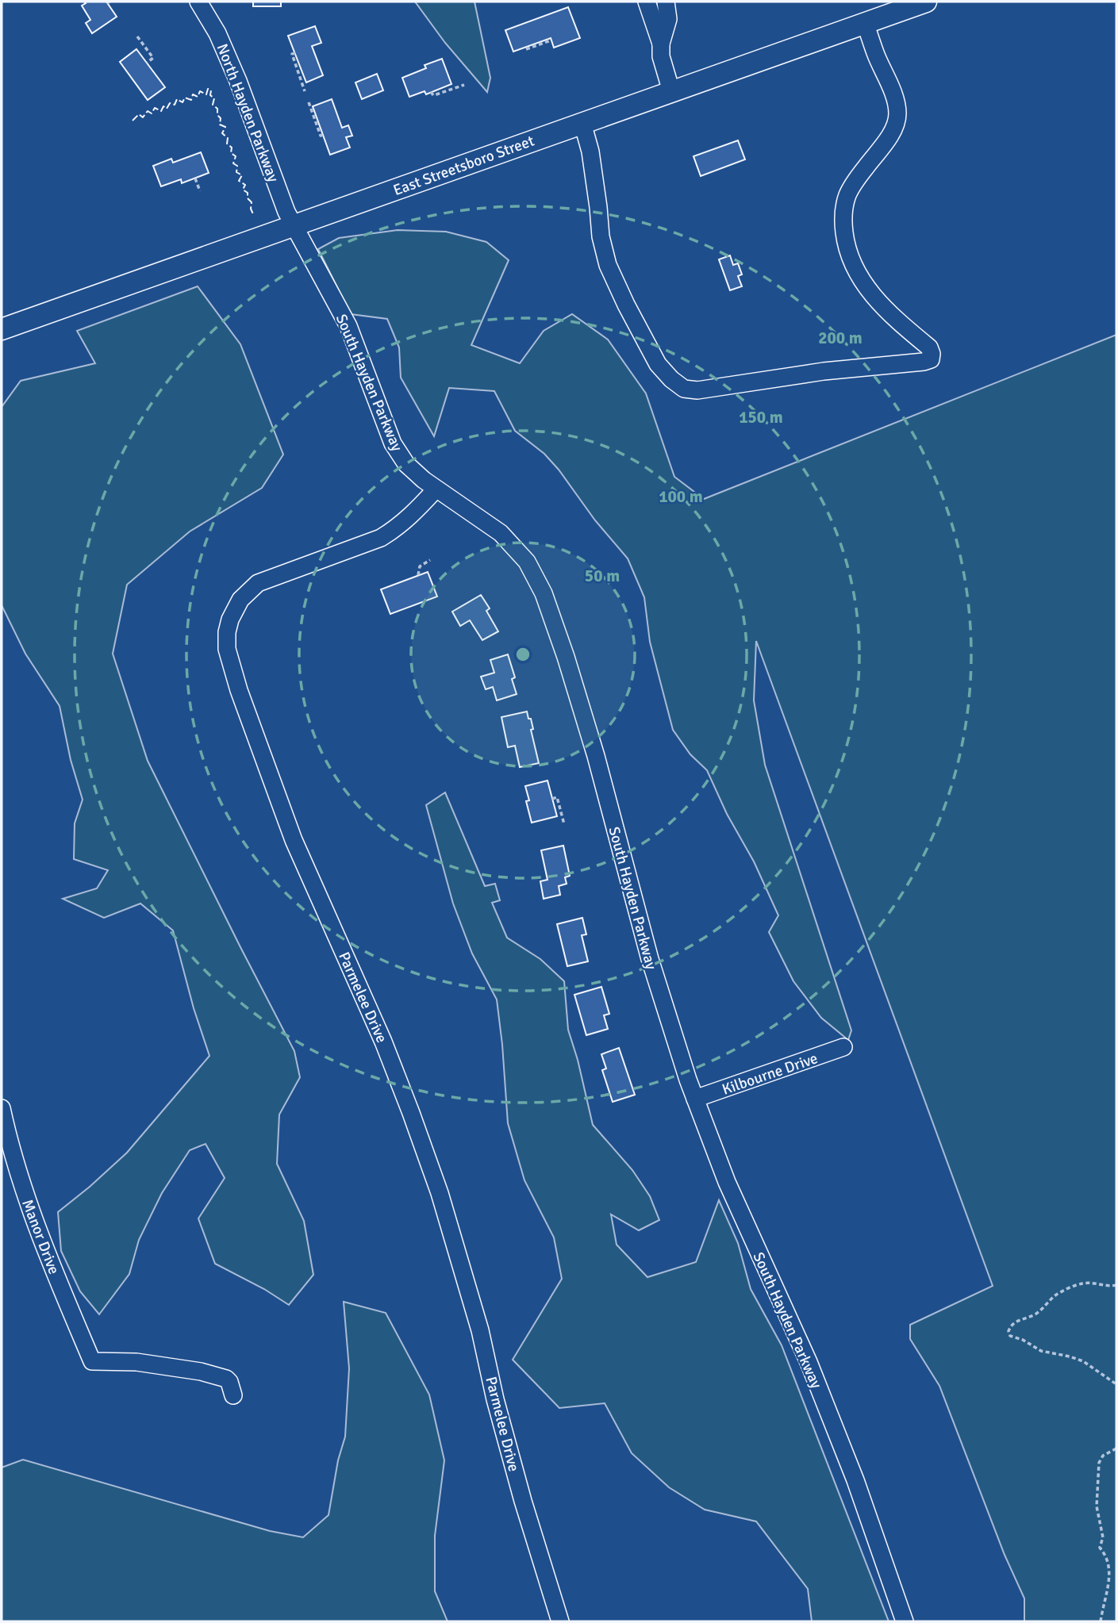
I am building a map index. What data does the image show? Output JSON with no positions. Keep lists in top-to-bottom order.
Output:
{
  "streets": {
    "main road": ["East Streetsboro Street"],
    "street": [
      "North Hayden Parkway",
      "South Hayden Parkway",
      "Parmelee Drive",
      "Kilbourne Drive",
      "Manor Drive"
    ]
  },
  "crossings": [
    ["North Hayden Parkway", "East Streetsboro Street"],
    ["North Hayden Parkway", "South Hayden Parkway"],
    ["East Streetsboro Street", "South Hayden Parkway"],
    ["South Hayden Parkway", "Parmelee Drive"],
    ["South Hayden Parkway", "Kilbourne Drive"]
  ],
  "rings": [
    "200 m",
    "150 m",
    "100 m",
    "50 m"
  ]
}
